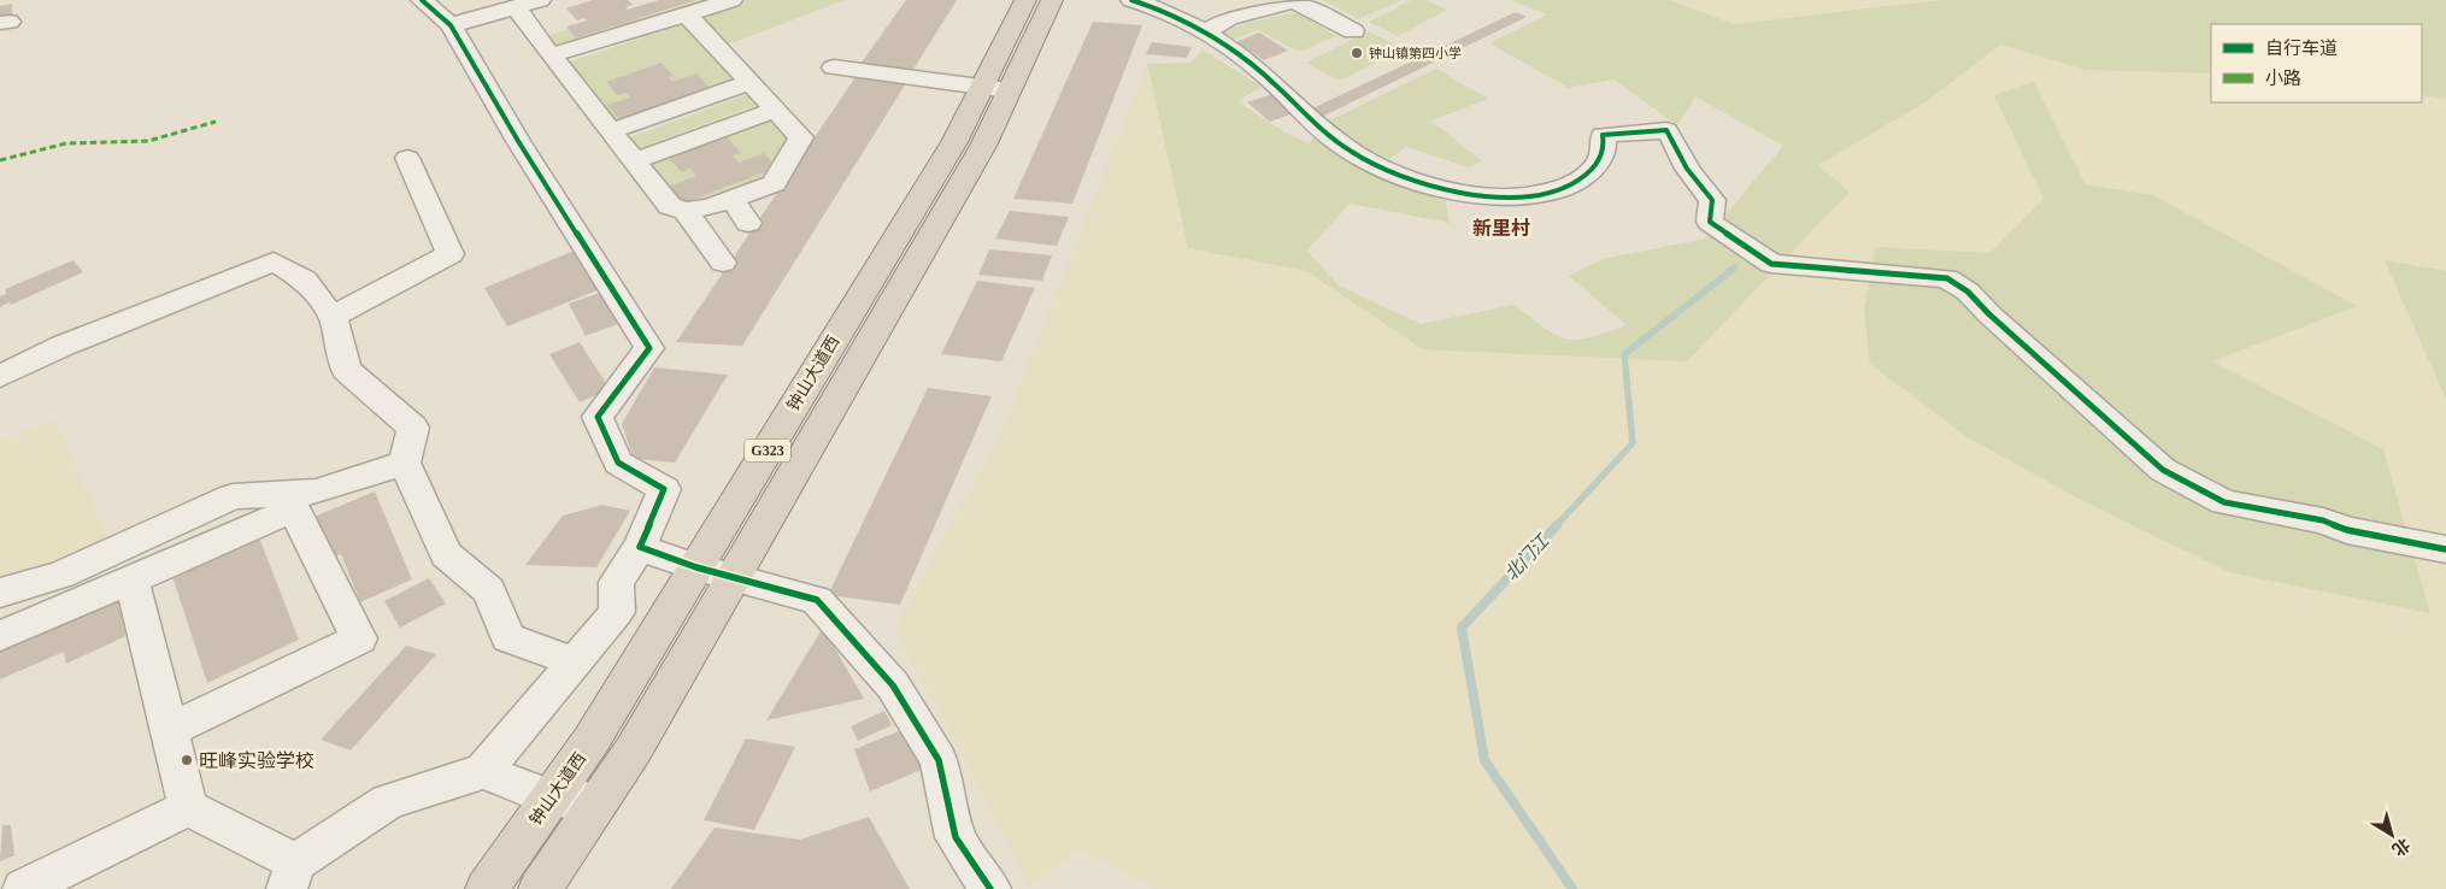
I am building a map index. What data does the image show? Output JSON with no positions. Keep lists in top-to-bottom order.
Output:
{
  "streets": {
    "highway": ["钟山大道西", "G323"]
  },
  "districts": ["新里村"],
  "water": ["北门江"],
  "places": ["钟山镇第四小学", "旺峰实验学校"],
  "legend": ["自行车道", "小路"],
  "north": "bottom right"
}
